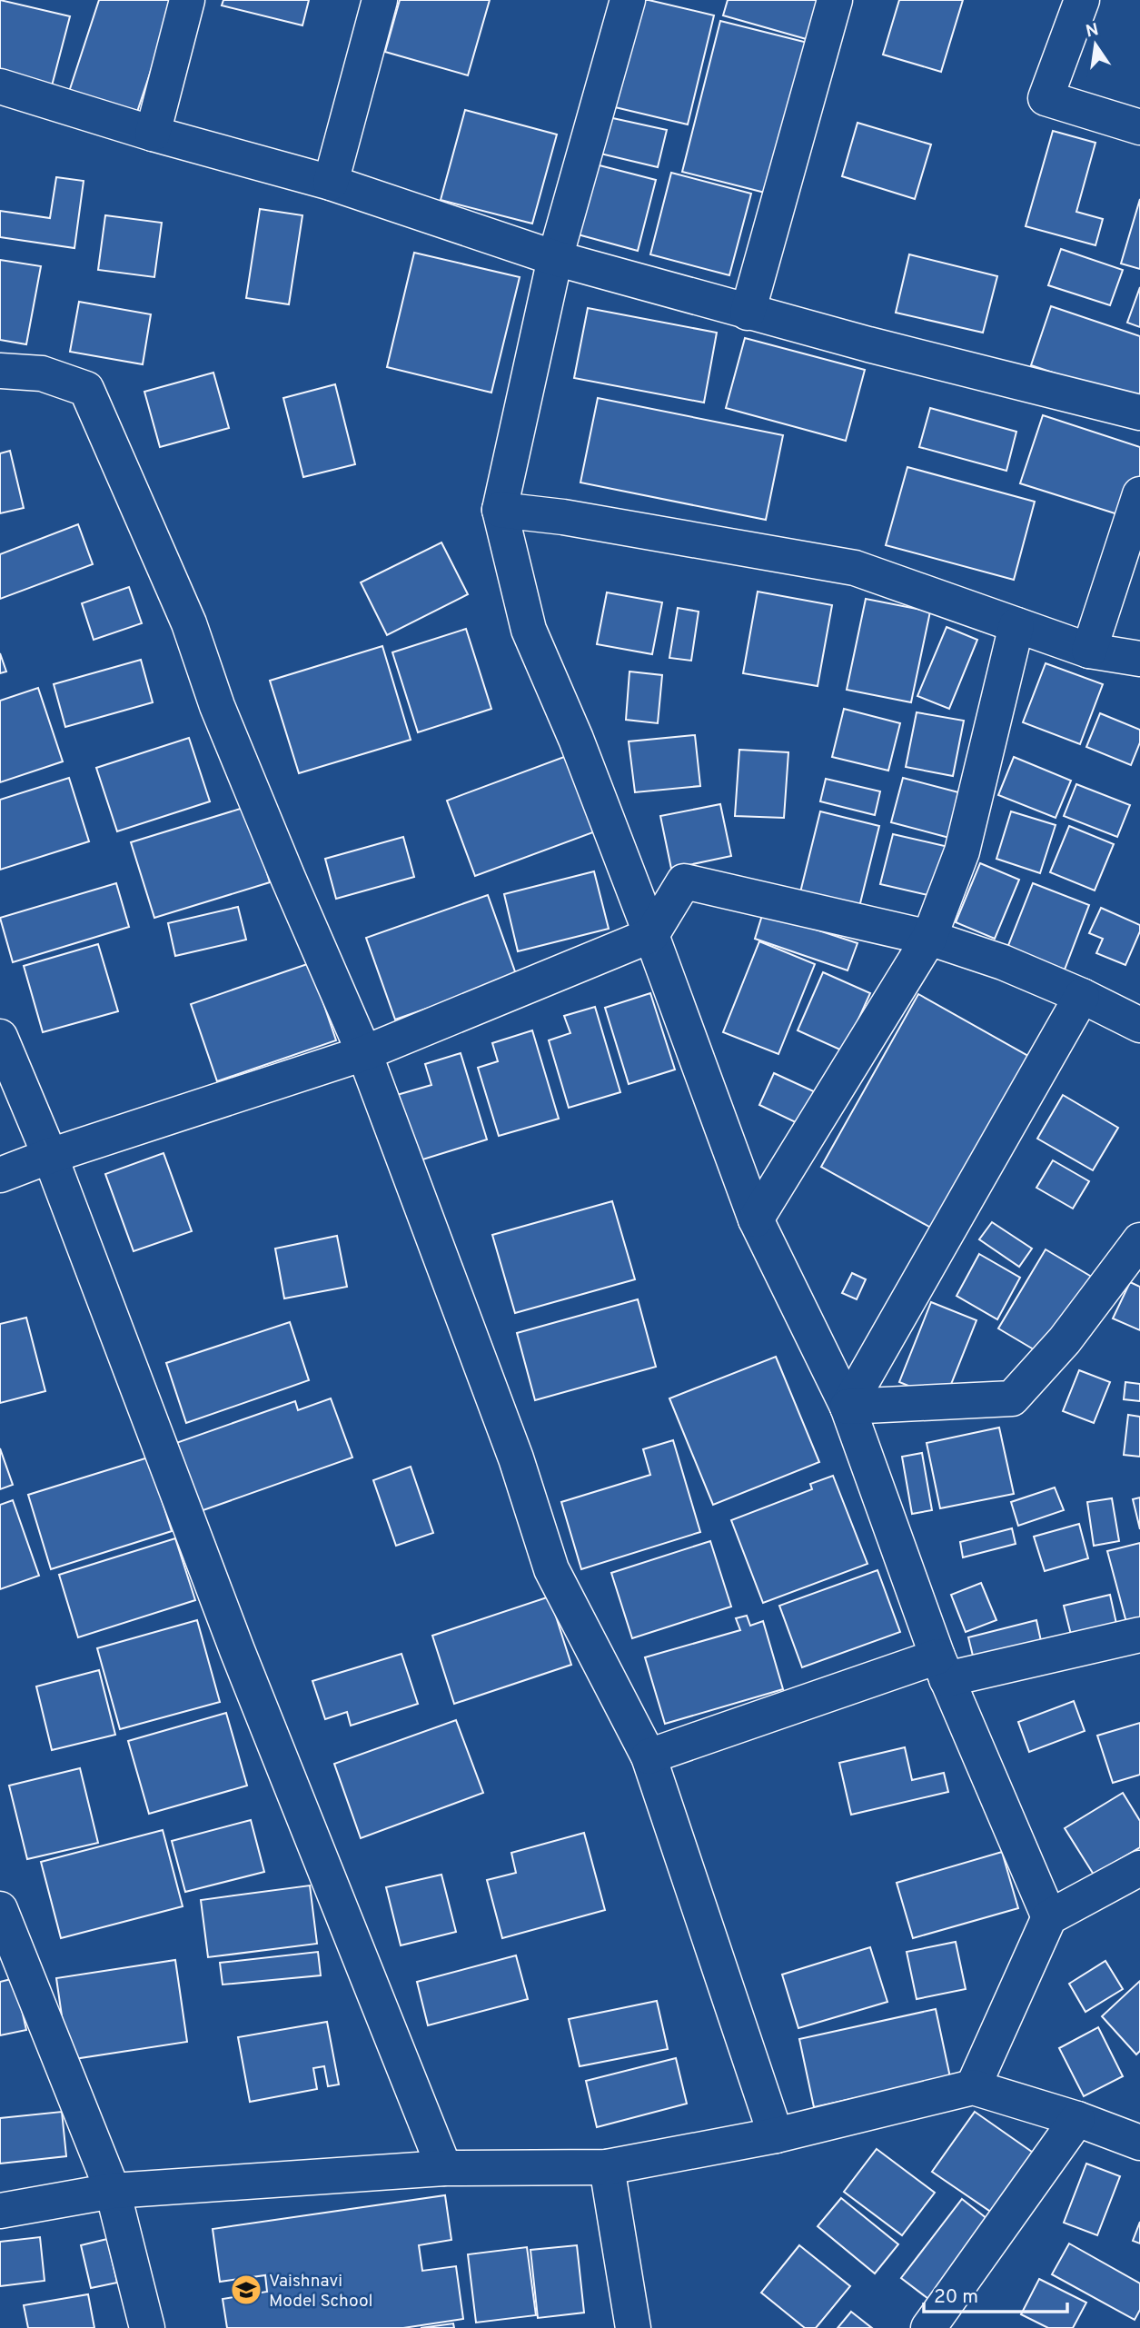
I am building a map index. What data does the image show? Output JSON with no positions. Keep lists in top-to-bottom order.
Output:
{
  "places": {
    "school or university": ["Vaishnavi Model School"]
  },
  "scale_bar": "20 m",
  "north": "top"
}
